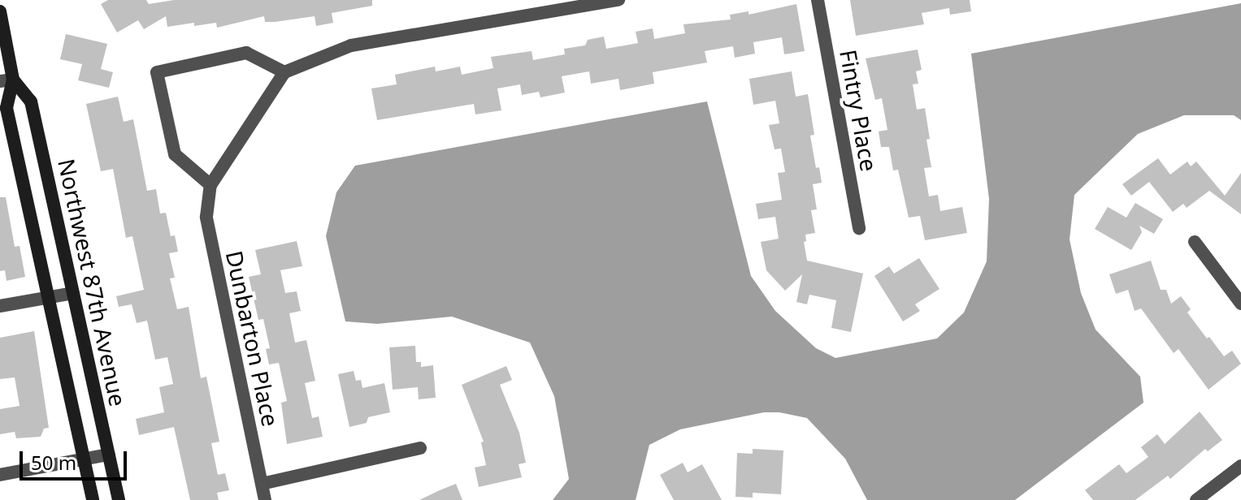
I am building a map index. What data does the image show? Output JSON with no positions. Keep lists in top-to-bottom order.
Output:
{
  "streets": {
    "main road": ["Northwest 87th Avenue"],
    "street": ["Fintry Place", "Dunbarton Place"]
  },
  "scale_bar": "50 m"
}
